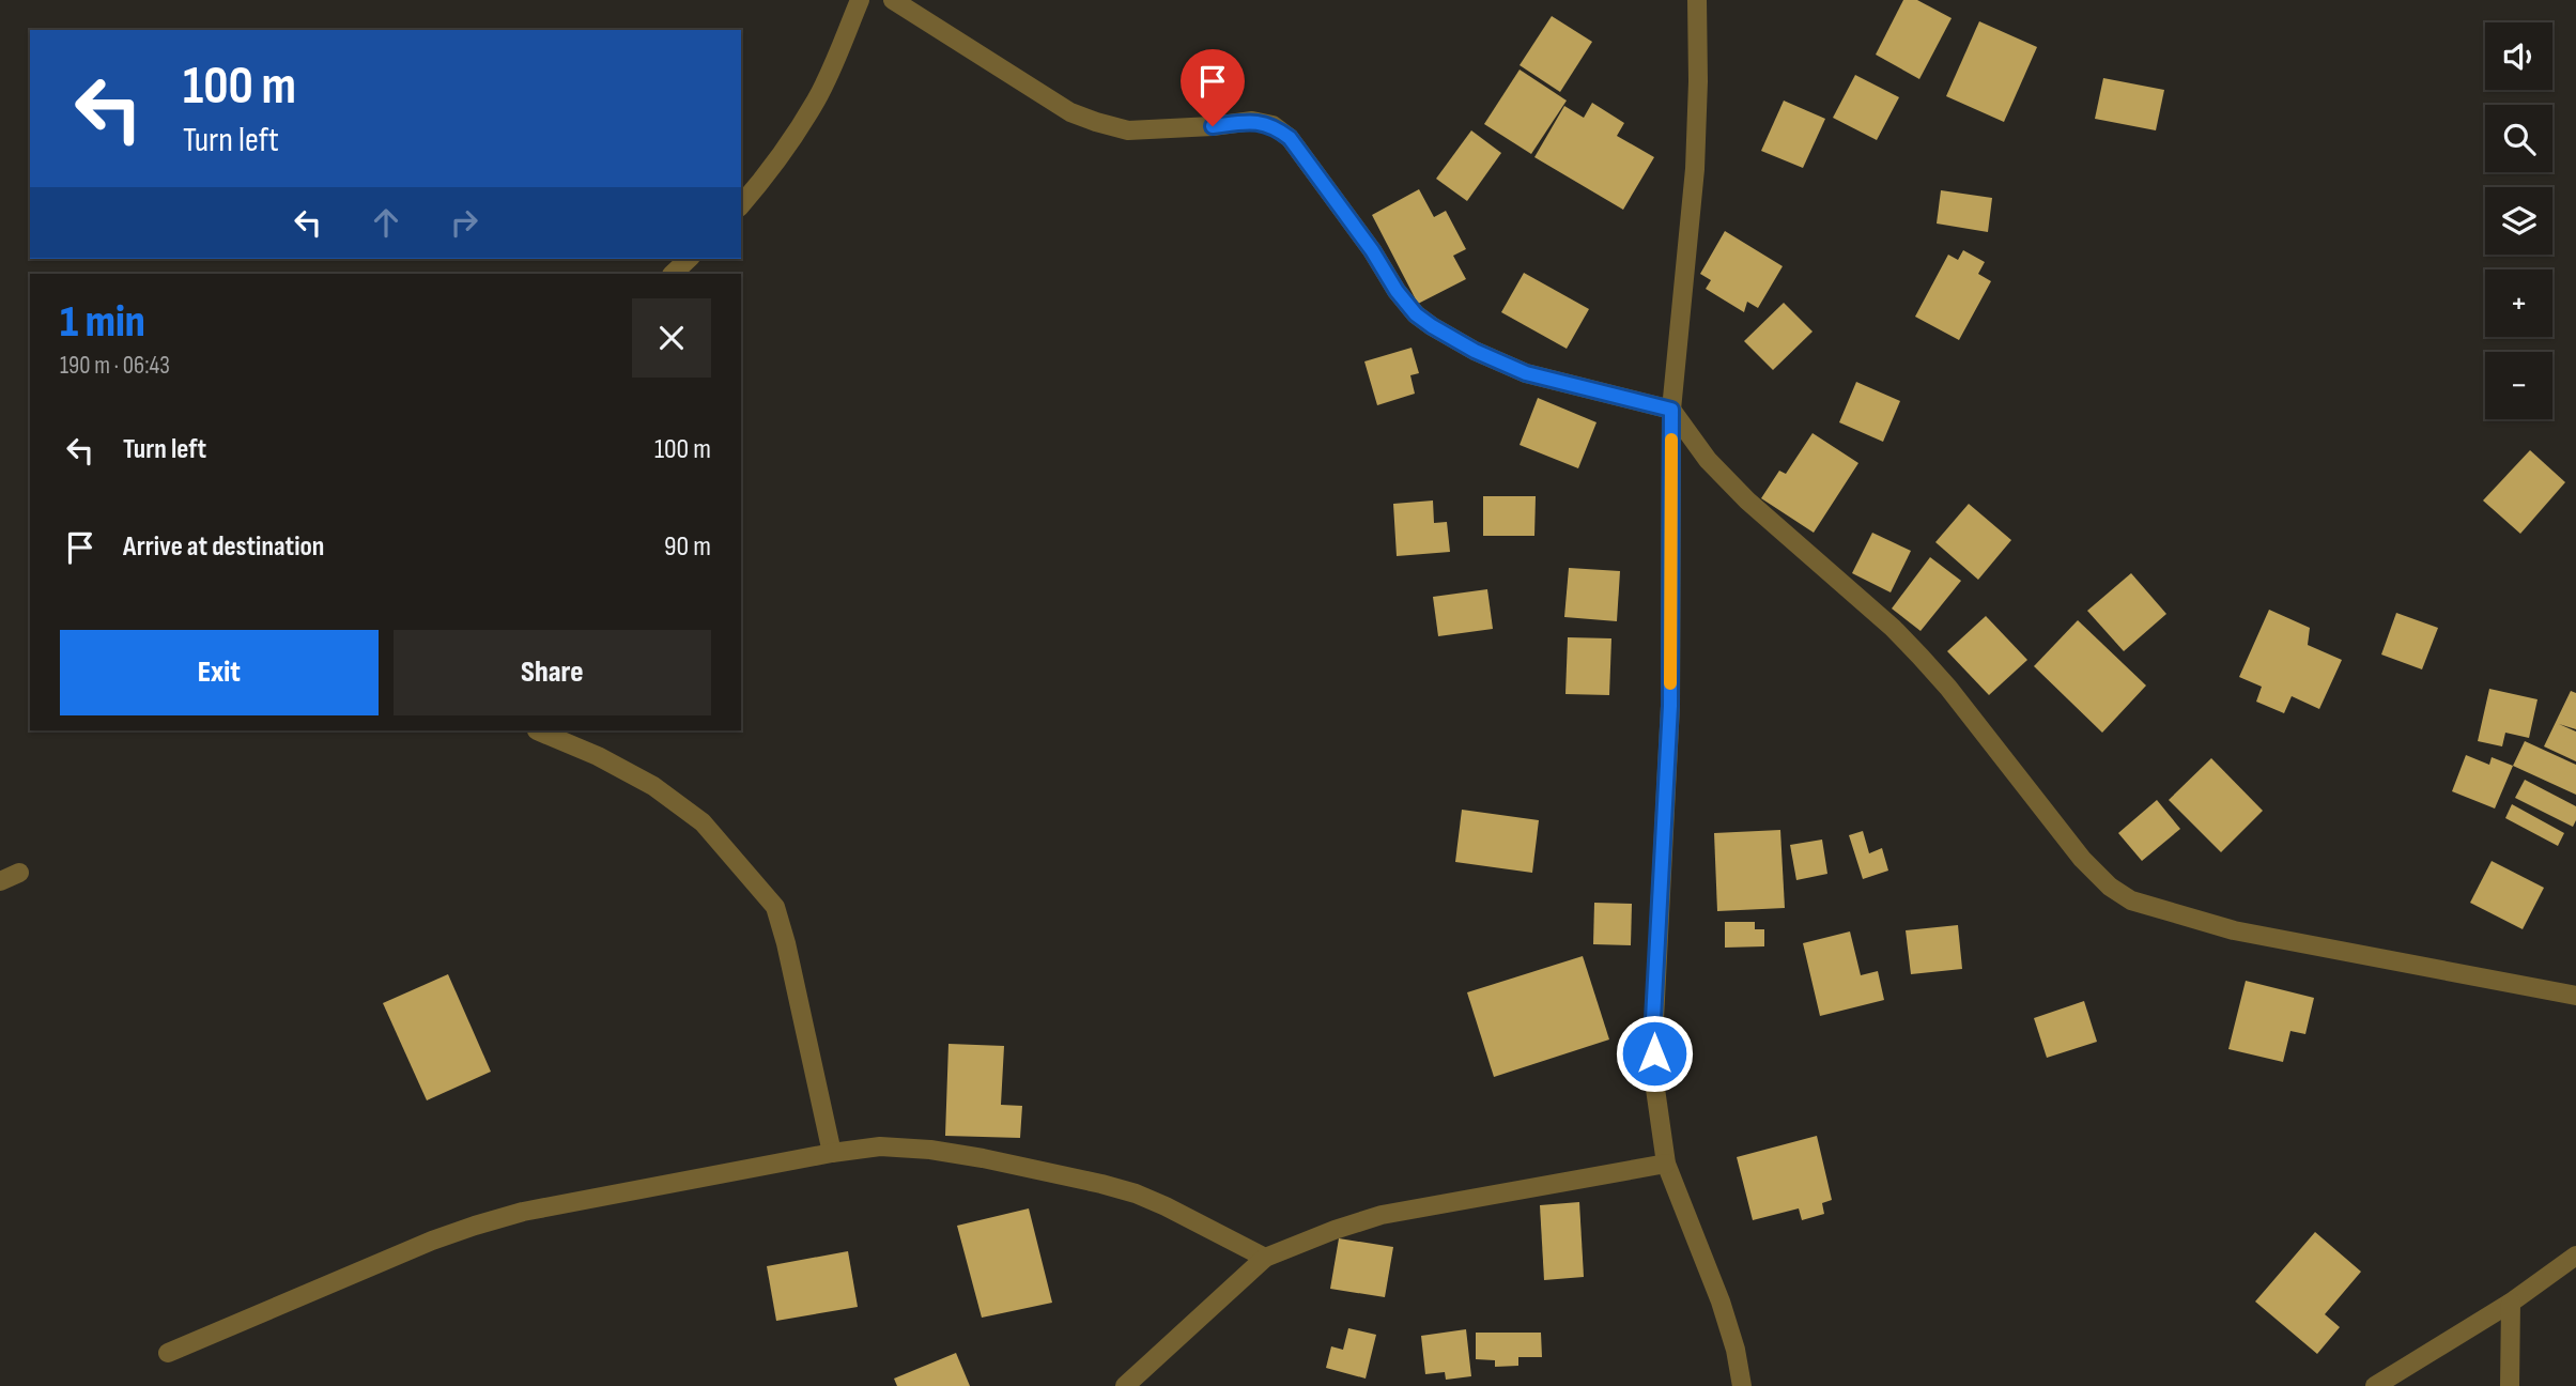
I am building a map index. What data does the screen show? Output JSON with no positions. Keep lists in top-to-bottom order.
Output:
{
  "page": {
    "map_buttons": ["+", "−"],
    "turn": ["100 m", "Turn left"],
    "heading": ["1 min", "190 m · 06:43"],
    "list": [
      {
        "name": "Turn left",
        "value": "100 m"
      },
      {
        "name": "Arrive at destination",
        "value": "90 m"
      }
    ],
    "buttons": ["Exit", "Share"]
  }
}
